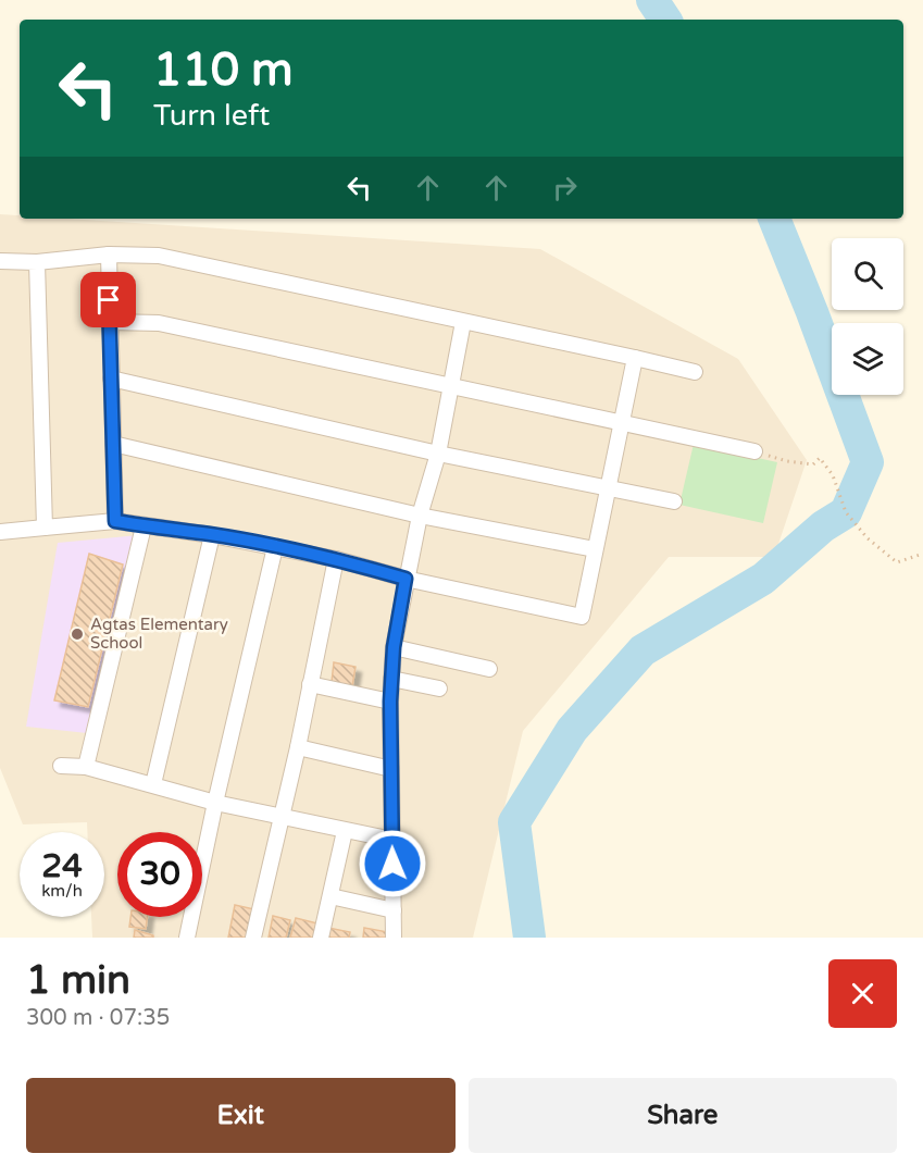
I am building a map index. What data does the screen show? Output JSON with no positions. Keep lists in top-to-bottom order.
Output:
{
  "places": ["Agtas Elementary School"],
  "page": {
    "turn": ["110 m", "Turn left"],
    "speed": "24 km/h",
    "limit": "30",
    "heading": ["1 min", "300 m · 07:35"],
    "buttons": ["Exit", "Share"]
  }
}
